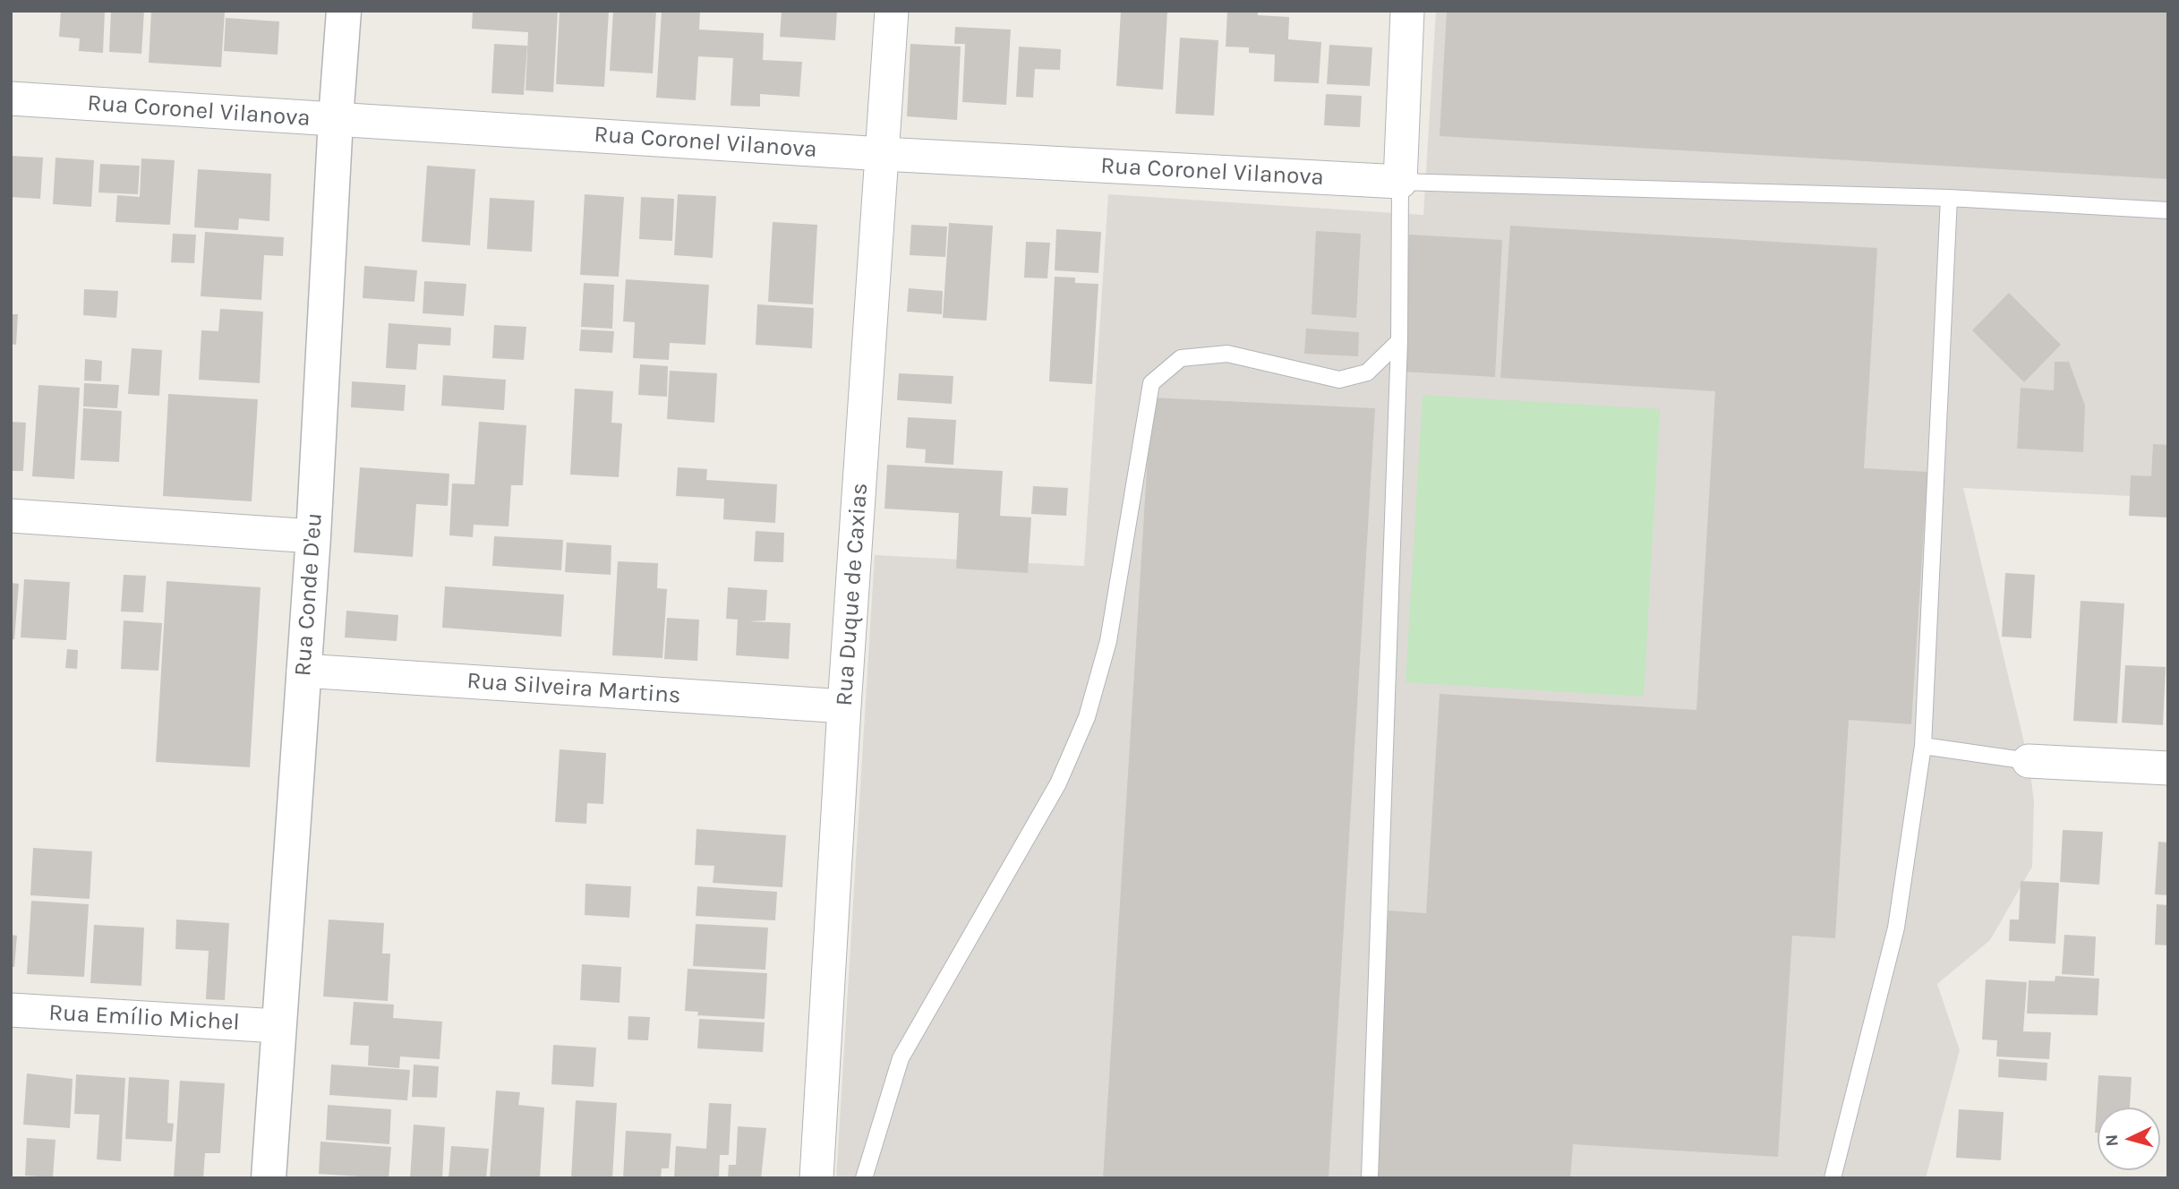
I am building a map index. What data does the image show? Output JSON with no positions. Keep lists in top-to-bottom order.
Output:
{
  "streets": {
    "street": [
      "Rua Coronel Vilanova",
      "Rua Conde D'eu",
      "Rua Duque de Caxias",
      "Rua Silveira Martins",
      "Rua Emílio Michel"
    ]
  },
  "crossings": [
    ["Rua Coronel Vilanova", "Rua Conde D'eu"],
    ["Rua Coronel Vilanova", "Rua Duque de Caxias"],
    ["Rua Conde D'eu", "Rua Silveira Martins"],
    ["Rua Conde D'eu", "Rua Emílio Michel"],
    ["Rua Duque de Caxias", "Rua Silveira Martins"]
  ],
  "north": "left"
}
